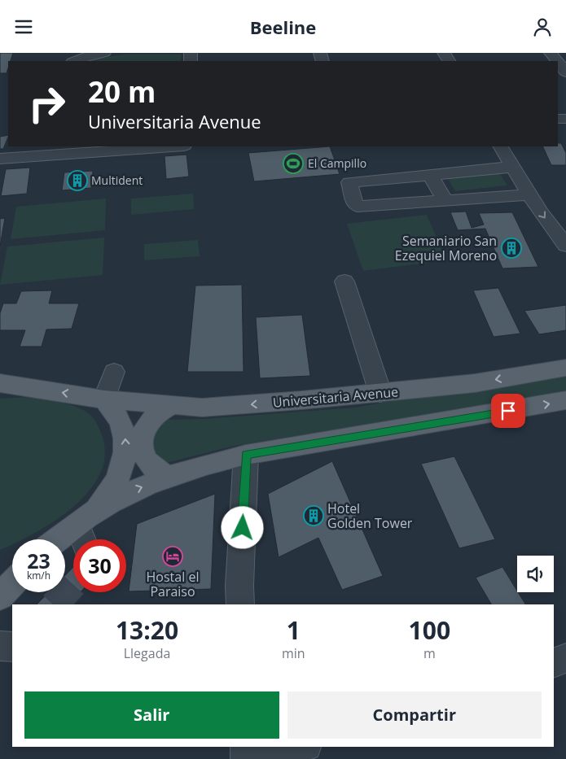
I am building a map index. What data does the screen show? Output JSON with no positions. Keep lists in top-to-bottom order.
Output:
{
  "streets": {
    "main road": ["Universitaria Avenue"]
  },
  "places": {
    "sports": ["El Campillo"],
    "building": ["Multident", "Semaniario San Ezequiel Moreno", "Hotel Golden Tower"],
    "hotel": ["Hostal el Paraiso"]
  },
  "page": {
    "header": "Beeline",
    "turn": ["20 m", "Universitaria Avenue"],
    "speed": "23 km/h",
    "limit": "30",
    "eta": [
      "13:20",
      "Llegada",
      "1",
      "min",
      "100",
      "m"
    ],
    "buttons": ["Salir", "Compartir"]
  }
}
